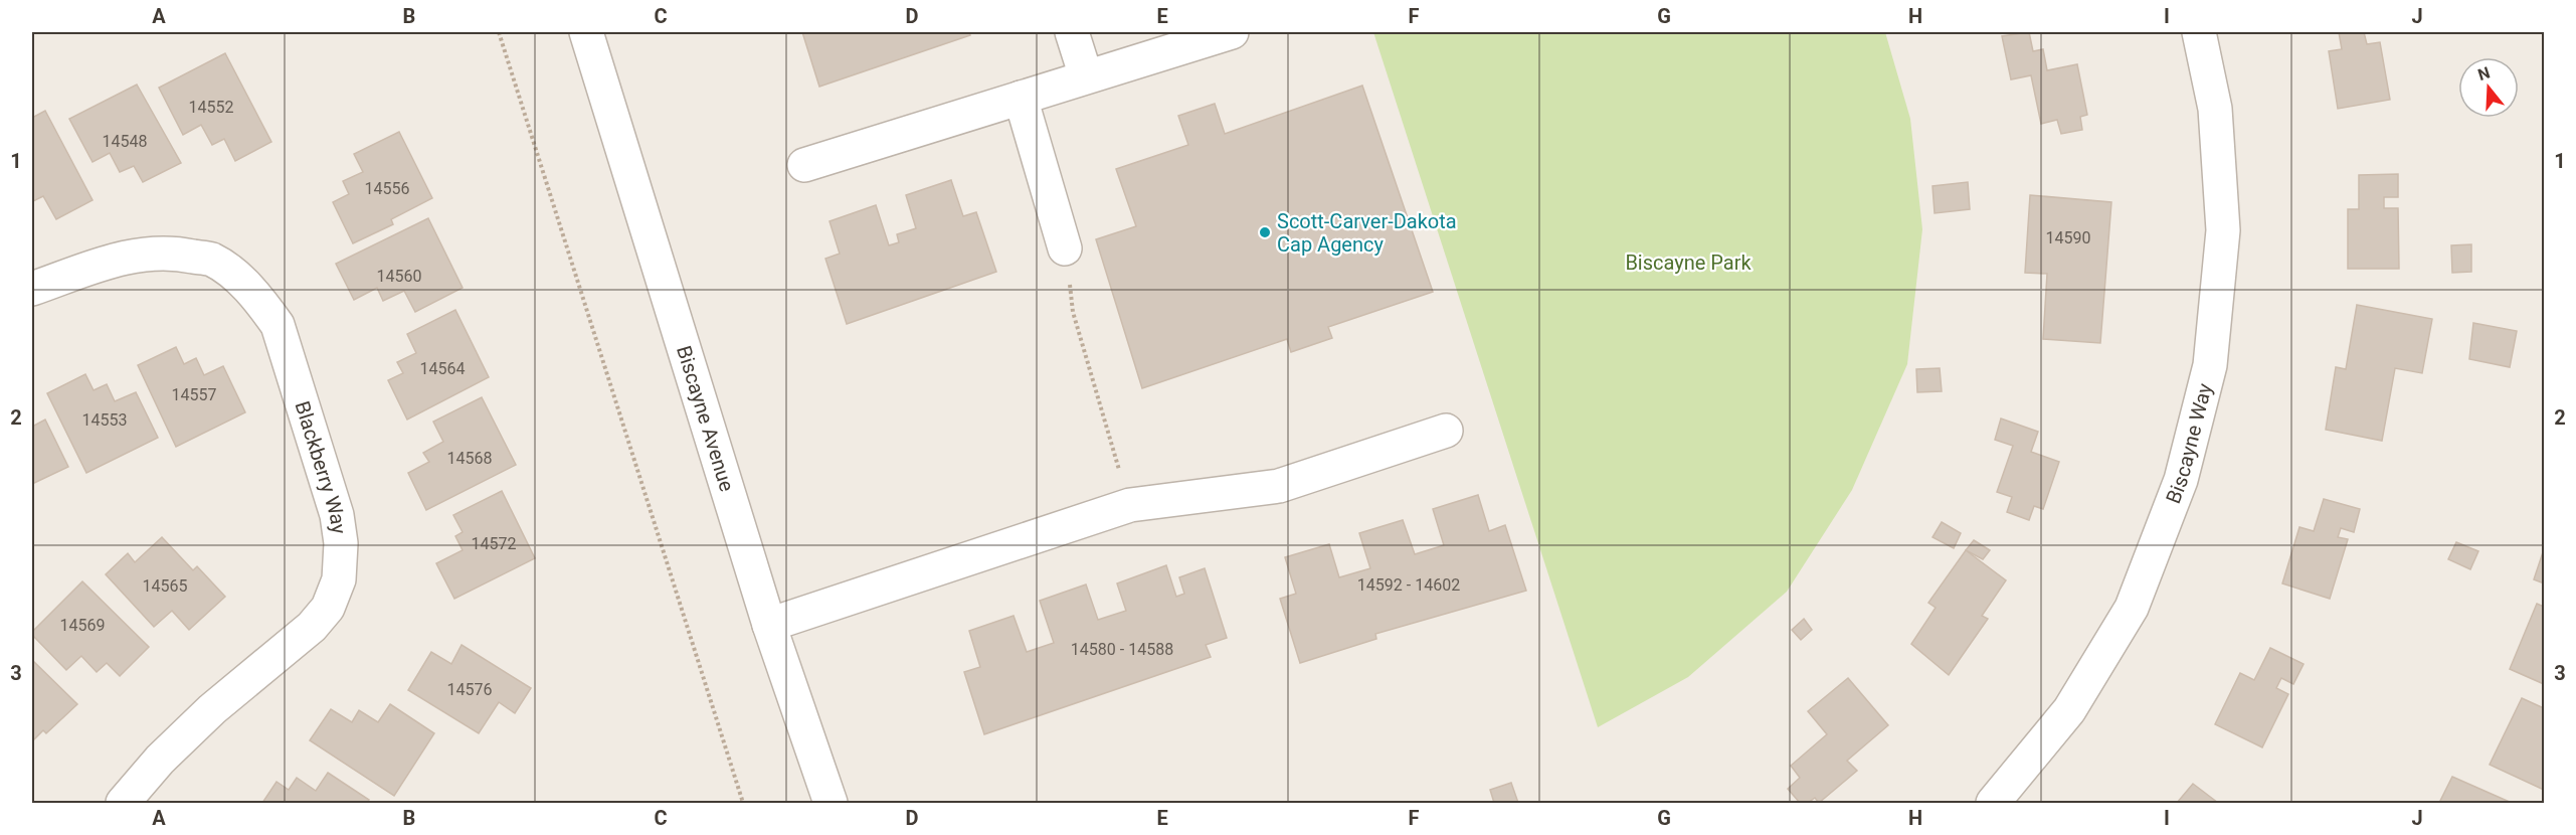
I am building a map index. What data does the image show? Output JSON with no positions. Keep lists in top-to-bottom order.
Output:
{
  "streets": {
    "street": ["Biscayne Avenue", "Biscayne Way", "Blackberry Way"]
  },
  "parks": ["Biscayne Park"],
  "places": ["Scott-Carver-Dakota Cap Agency"],
  "house_numbers": [
    "14552",
    "14548",
    "14556",
    "14590",
    "14560",
    "14564",
    "14557",
    "14553",
    "14568",
    "14572",
    "14592 - 14602",
    "14565",
    "14569",
    "14580 - 14588",
    "14576"
  ],
  "north": "top",
  "grid": {
    "columns": [
      "A",
      "B",
      "C",
      "D",
      "E",
      "F",
      "G",
      "H",
      "I",
      "J"
    ],
    "rows": ["1", "2", "3"]
  }
}
